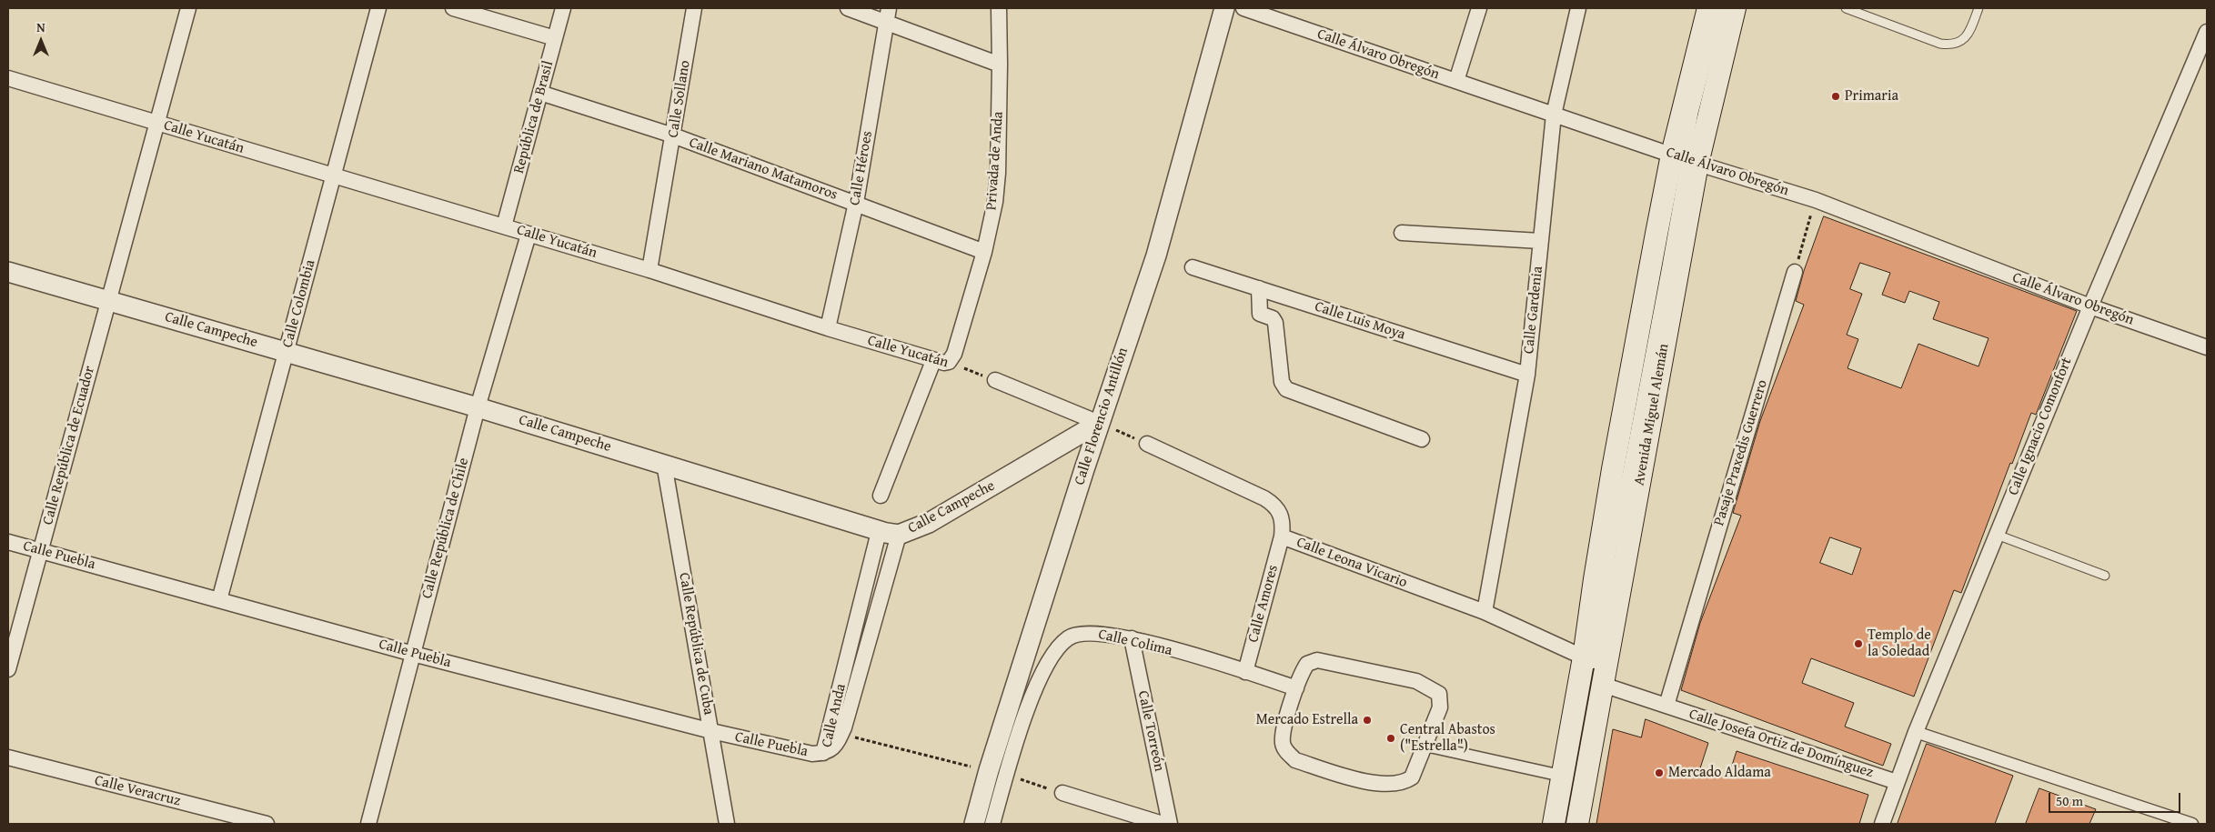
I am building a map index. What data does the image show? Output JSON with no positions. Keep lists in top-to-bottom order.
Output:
{
  "streets": {
    "main road": ["Avenida Miguel Alemán"],
    "street": [
      "Calle Álvaro Obregón",
      "Calle Sollano",
      "República de Brasil",
      "Calle Yucatán",
      "Privada de Anda",
      "Calle Héroes",
      "Calle Mariano Matamoros",
      "Calle Colombia",
      "Calle Gardenia",
      "Calle Luis Moya",
      "Calle Campeche",
      "Calle Florencio Antillón",
      "Calle Ignacio Comonfort",
      "Calle República de Ecuador",
      "Pasaje Praxedis Guerrero",
      "Calle República de Chile",
      "Calle Puebla",
      "Calle Leona Vicario",
      "Calle Amores",
      "Calle Colima",
      "Calle República de Cuba",
      "Calle Anda",
      "Calle Torreón",
      "Calle Josefa Ortiz de Domínguez",
      "Calle Veracruz"
    ]
  },
  "crossings": [
    ["Calle Álvaro Obregón", "Calle Gardenia"],
    ["Calle Álvaro Obregón", "Avenida Miguel Alemán"],
    ["Calle Álvaro Obregón", "Calle Ignacio Comonfort"],
    ["Calle Sollano", "Calle Yucatán"],
    ["Calle Sollano", "Calle Mariano Matamoros"],
    ["República de Brasil", "Calle Yucatán"],
    ["República de Brasil", "Calle Mariano Matamoros"],
    ["Calle Yucatán", "Privada de Anda"],
    ["Calle Yucatán", "Calle Héroes"],
    ["Calle Yucatán", "Calle Colombia"],
    ["Calle Yucatán", "Calle República de Ecuador"],
    ["Calle Yucatán", "Calle República de Chile"],
    ["Privada de Anda", "Calle Mariano Matamoros"],
    ["Calle Héroes", "Calle Mariano Matamoros"],
    ["Calle Colombia", "Calle Campeche"],
    ["Calle Colombia", "Calle Puebla"],
    ["Calle Gardenia", "Calle Luis Moya"],
    ["Calle Gardenia", "Calle Leona Vicario"],
    ["Calle Campeche", "Calle Florencio Antillón"],
    ["Calle Campeche", "Calle República de Ecuador"],
    ["Calle Campeche", "Calle República de Chile"],
    ["Calle Campeche", "Calle República de Cuba"],
    ["Calle Campeche", "Calle Anda"],
    ["Avenida Miguel Alemán", "Calle Leona Vicario"],
    ["Avenida Miguel Alemán", "Calle Josefa Ortiz de Domínguez"],
    ["Calle Florencio Antillón", "Calle Colima"],
    ["Calle Ignacio Comonfort", "Calle Josefa Ortiz de Domínguez"],
    ["Calle República de Ecuador", "Calle Puebla"],
    ["Pasaje Praxedis Guerrero", "Calle Josefa Ortiz de Domínguez"],
    ["Calle República de Chile", "Calle Puebla"],
    ["Calle Puebla", "Calle República de Cuba"],
    ["Calle Puebla", "Calle Anda"],
    ["Calle Leona Vicario", "Calle Amores"],
    ["Calle Leona Vicario", "Calle Josefa Ortiz de Domínguez"],
    ["Calle Amores", "Calle Colima"],
    ["Calle Colima", "Calle Torreón"]
  ],
  "places": [
    "Primaria",
    "Templo de la Soledad",
    "Mercado Estrella",
    "Central Abastos (\"Estrella\")",
    "Mercado Aldama"
  ],
  "scale_bar": "50 m",
  "north": "top"
}
